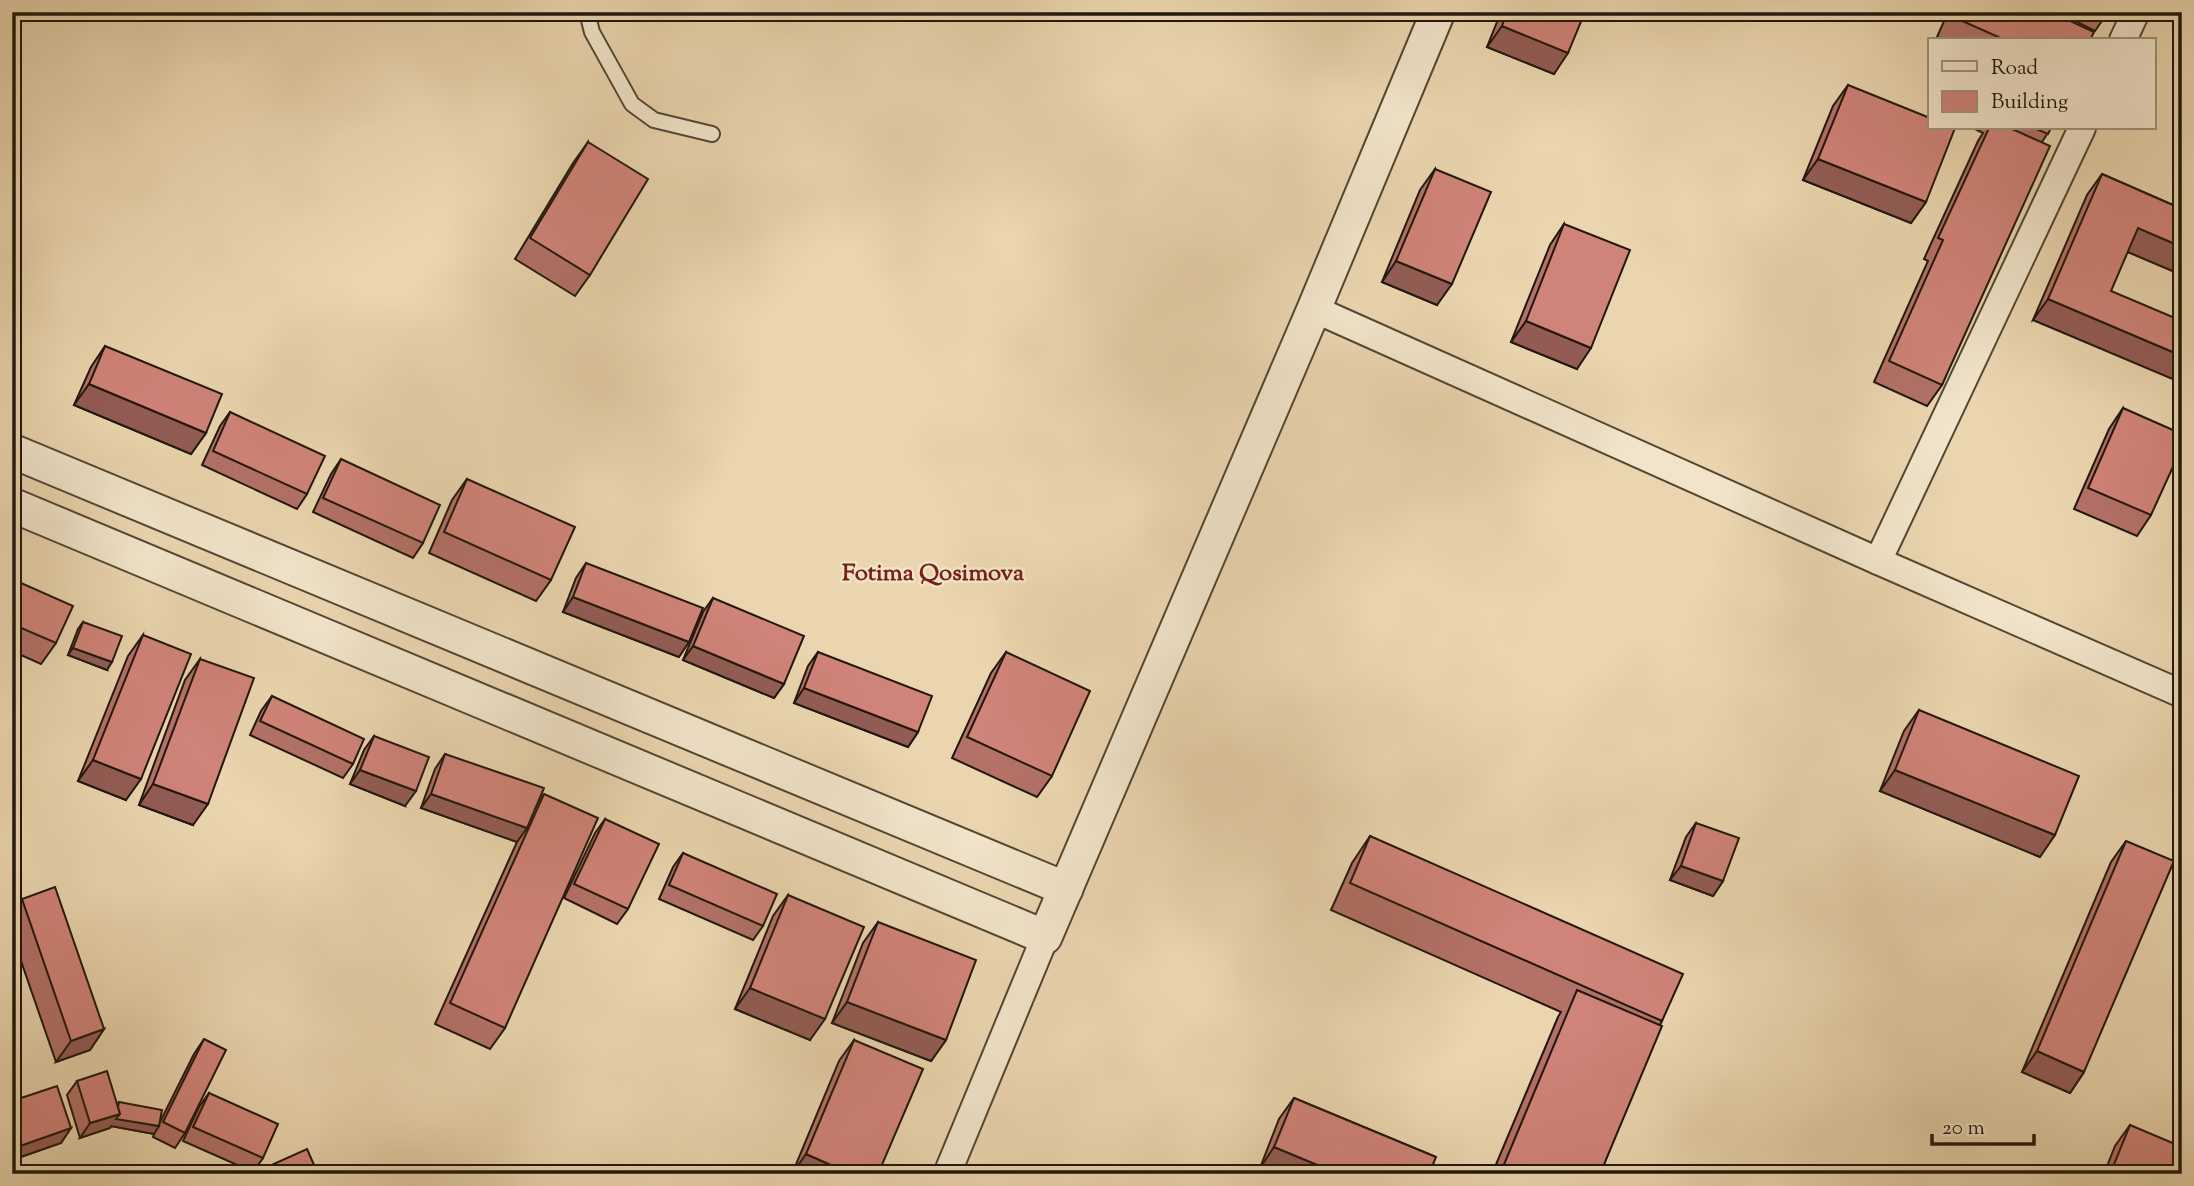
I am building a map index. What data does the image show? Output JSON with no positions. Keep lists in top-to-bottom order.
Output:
{
  "districts": ["Fotima Qosimova"],
  "legend": ["Road", "Building"],
  "scale_bar": "20 m"
}
